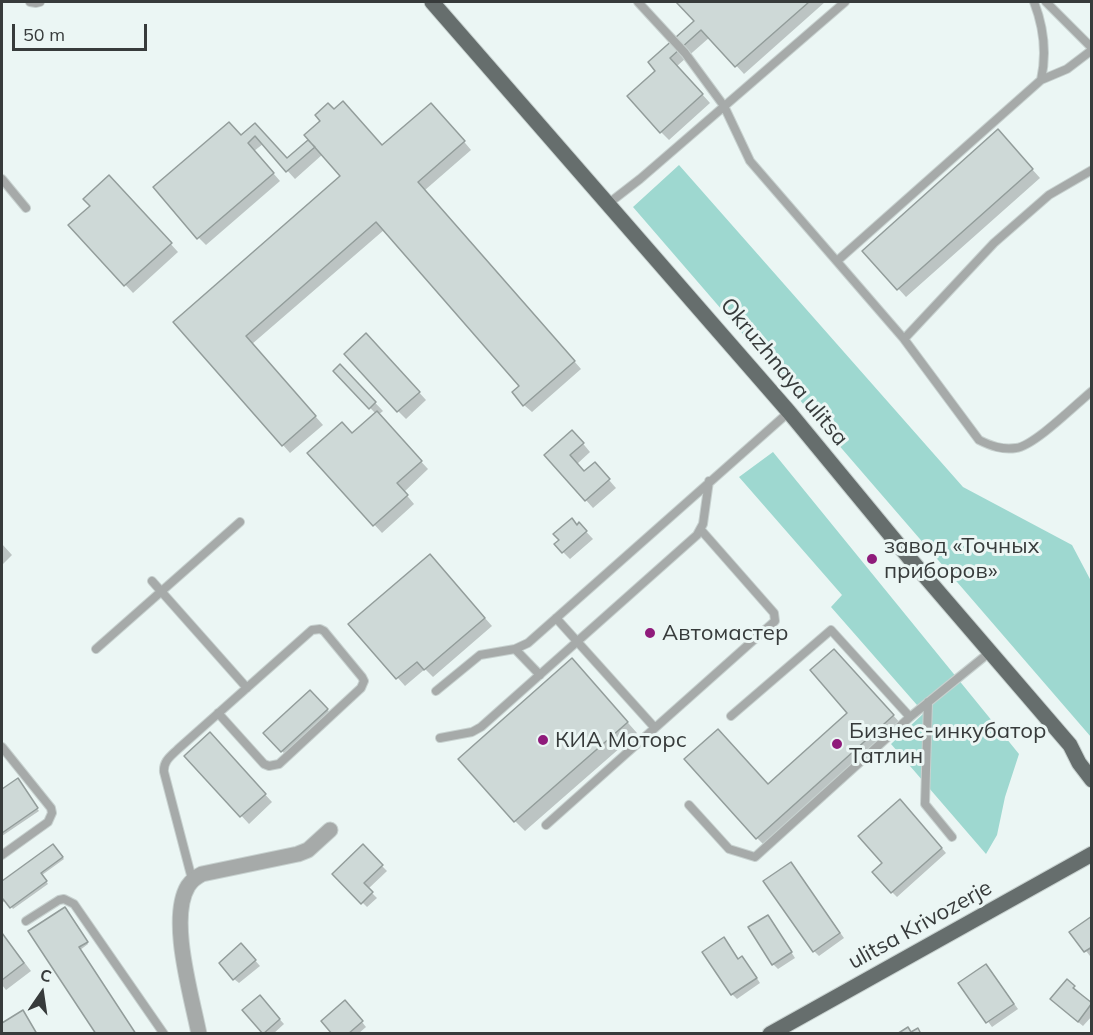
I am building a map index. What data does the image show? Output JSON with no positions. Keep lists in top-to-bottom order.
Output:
{
  "streets": {
    "main road": ["Okruzhnaya ulitsa", "ulitsa Krivozerje"]
  },
  "places": [
    "завод «Точных приборов»",
    "Автомастер",
    "КИА Моторс",
    "Бизнес-инкубатор Татлин"
  ],
  "scale_bar": "50 m",
  "north": "top"
}
